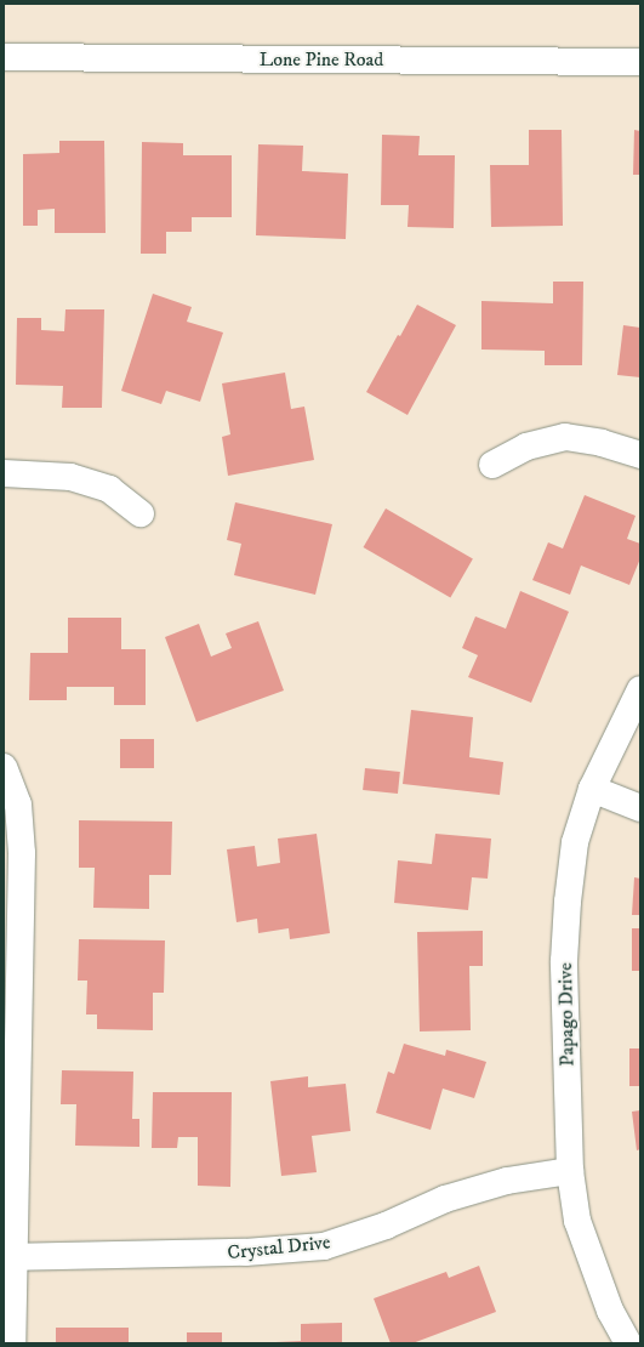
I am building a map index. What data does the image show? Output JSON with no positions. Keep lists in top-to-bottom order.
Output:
{
  "streets": {
    "street": ["Lone Pine Road", "Papago Drive", "Crystal Drive"]
  },
  "crossings": [
    ["Papago Drive", "Crystal Drive"]
  ]
}
